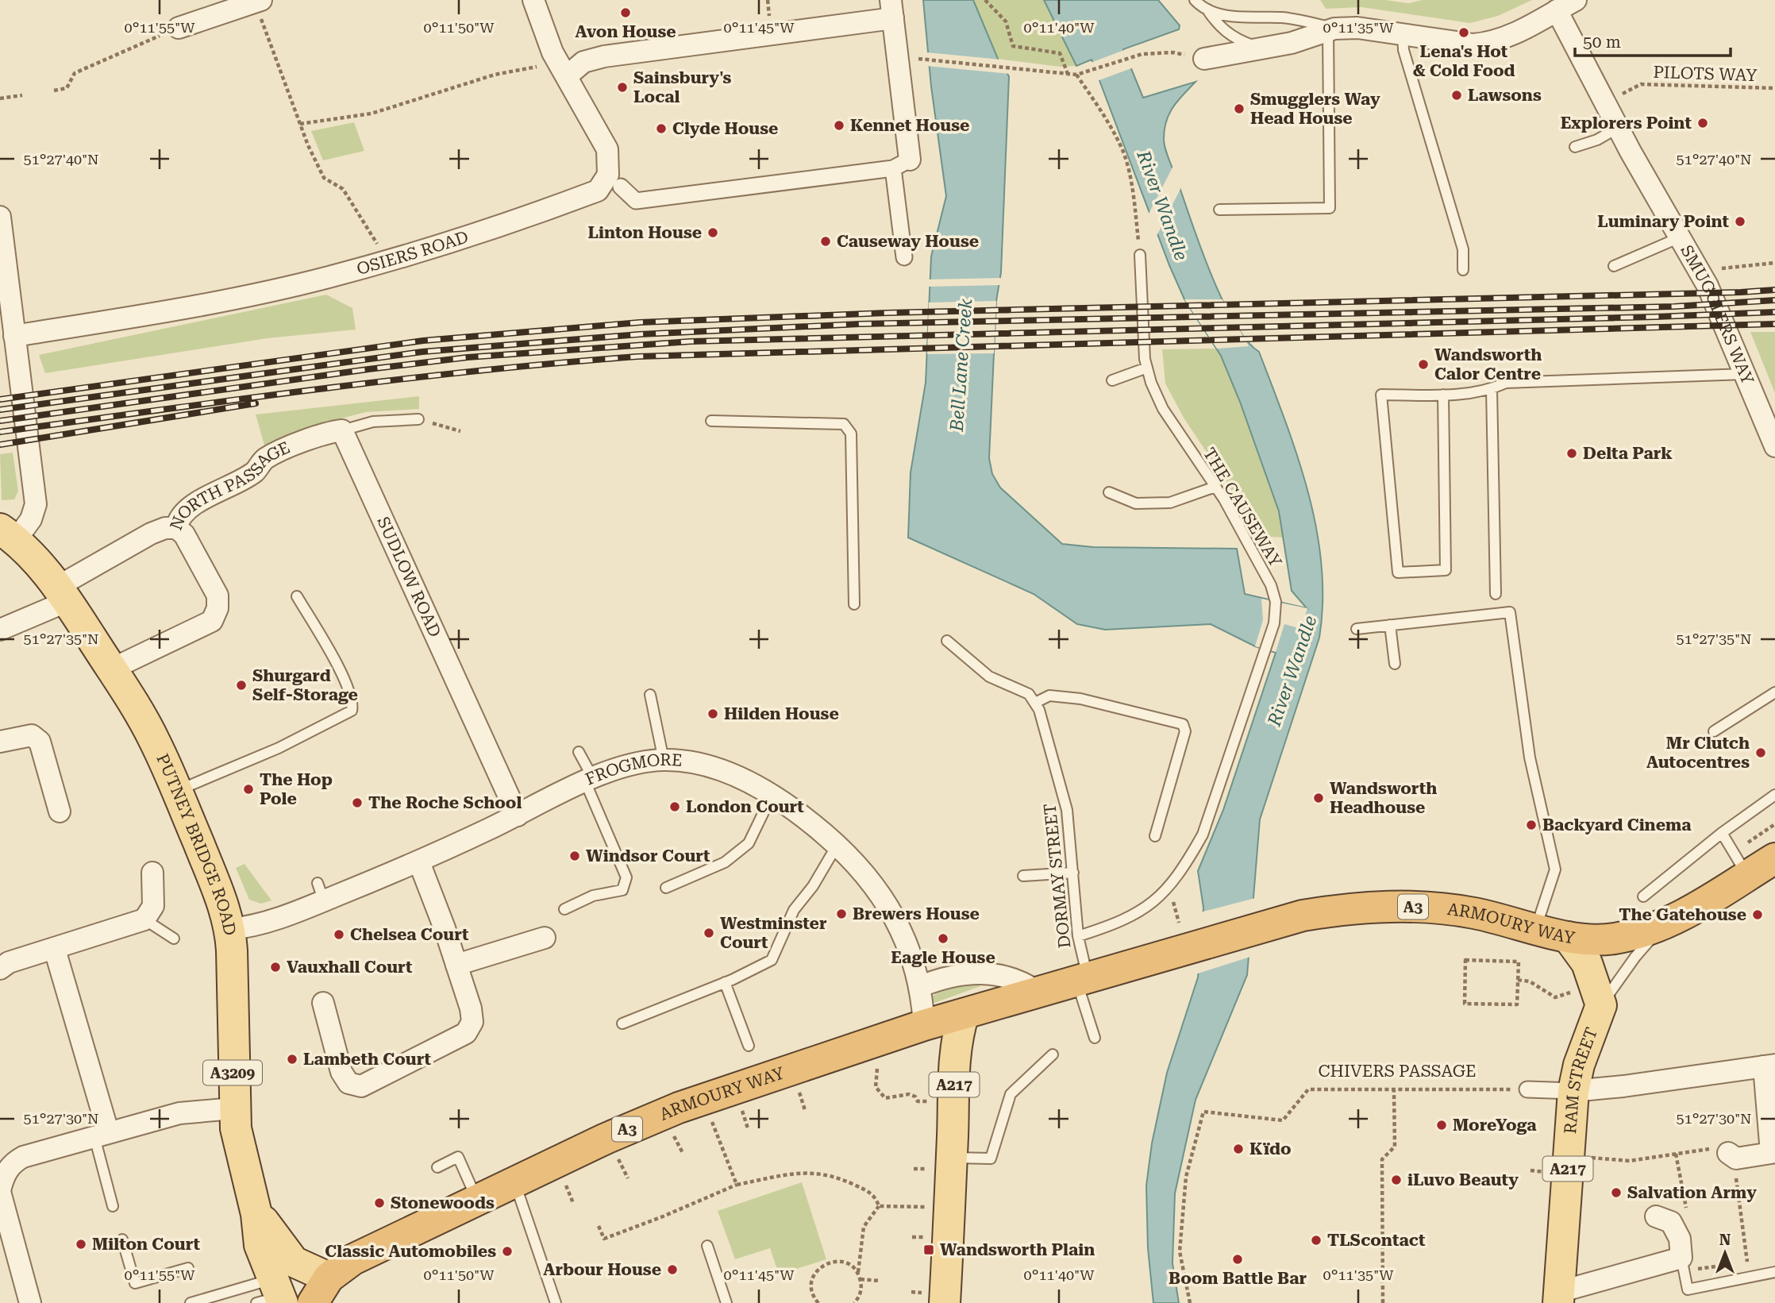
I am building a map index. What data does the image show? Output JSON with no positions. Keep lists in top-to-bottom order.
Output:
{
  "streets": {
    "highway": ["A3", "ARMOURY WAY"],
    "main road": [
      "PUTNEY BRIDGE ROAD",
      "A3209",
      "RAM STREET",
      "A217"
    ],
    "street": [
      "OSIERS ROAD",
      "SMUGGLERS WAY",
      "NORTH PASSAGE",
      "SUDLOW ROAD",
      "FROGMORE"
    ],
    "lane": ["THE CAUSEWAY", "DORMAY STREET"],
    "path": ["PILOTS WAY", "CHIVERS PASSAGE"]
  },
  "crossings": [
    ["PILOTS WAY", "SMUGGLERS WAY"],
    ["NORTH PASSAGE", "SUDLOW ROAD"],
    ["NORTH PASSAGE", "PUTNEY BRIDGE ROAD"],
    ["THE CAUSEWAY", "DORMAY STREET"],
    ["SUDLOW ROAD", "FROGMORE"],
    ["FROGMORE", "PUTNEY BRIDGE ROAD"],
    ["FROGMORE", "ARMOURY WAY"],
    ["DORMAY STREET", "ARMOURY WAY"],
    ["ARMOURY WAY", "RAM STREET"],
    ["ARMOURY WAY", "A217"]
  ],
  "water": ["River Wandle", "Bell Lane Creek"],
  "places": {
    "other": [
      "Avon House",
      "Lena's Hot & Cold Food",
      "Sainsbury's Local",
      "Lawsons",
      "Smugglers Way Head House",
      "Explorers Point",
      "Kennet House",
      "Clyde House",
      "Luminary Point",
      "Linton House",
      "Causeway House",
      "Wandsworth Calor Centre",
      "Delta Park",
      "Shurgard Self-Storage",
      "Hilden House",
      "Mr Clutch Autocentres",
      "The Hop Pole",
      "Wandsworth Headhouse",
      "The Roche School",
      "London Court",
      "Backyard Cinema",
      "Windsor Court",
      "Brewers House",
      "The Gatehouse",
      "Westminster Court",
      "Chelsea Court",
      "Eagle House",
      "Vauxhall Court",
      "Lambeth Court",
      "MoreYoga",
      "Kïdo",
      "iLuvo Beauty",
      "Salvation Army",
      "Stonewoods",
      "TLScontact",
      "Milton Court",
      "Classic Automobiles",
      "Boom Battle Bar",
      "Arbour House"
    ],
    "transit": ["Wandsworth Plain"]
  },
  "scale_bar": "50 m",
  "north": "top",
  "coordinates": [
    "0°11'55\"W",
    "0°11'50\"W",
    "0°11'45\"W",
    "0°11'40\"W",
    "0°11'35\"W",
    "51°27'40\"N",
    "51°27'35\"N",
    "51°27'30\"N"
  ]
}
